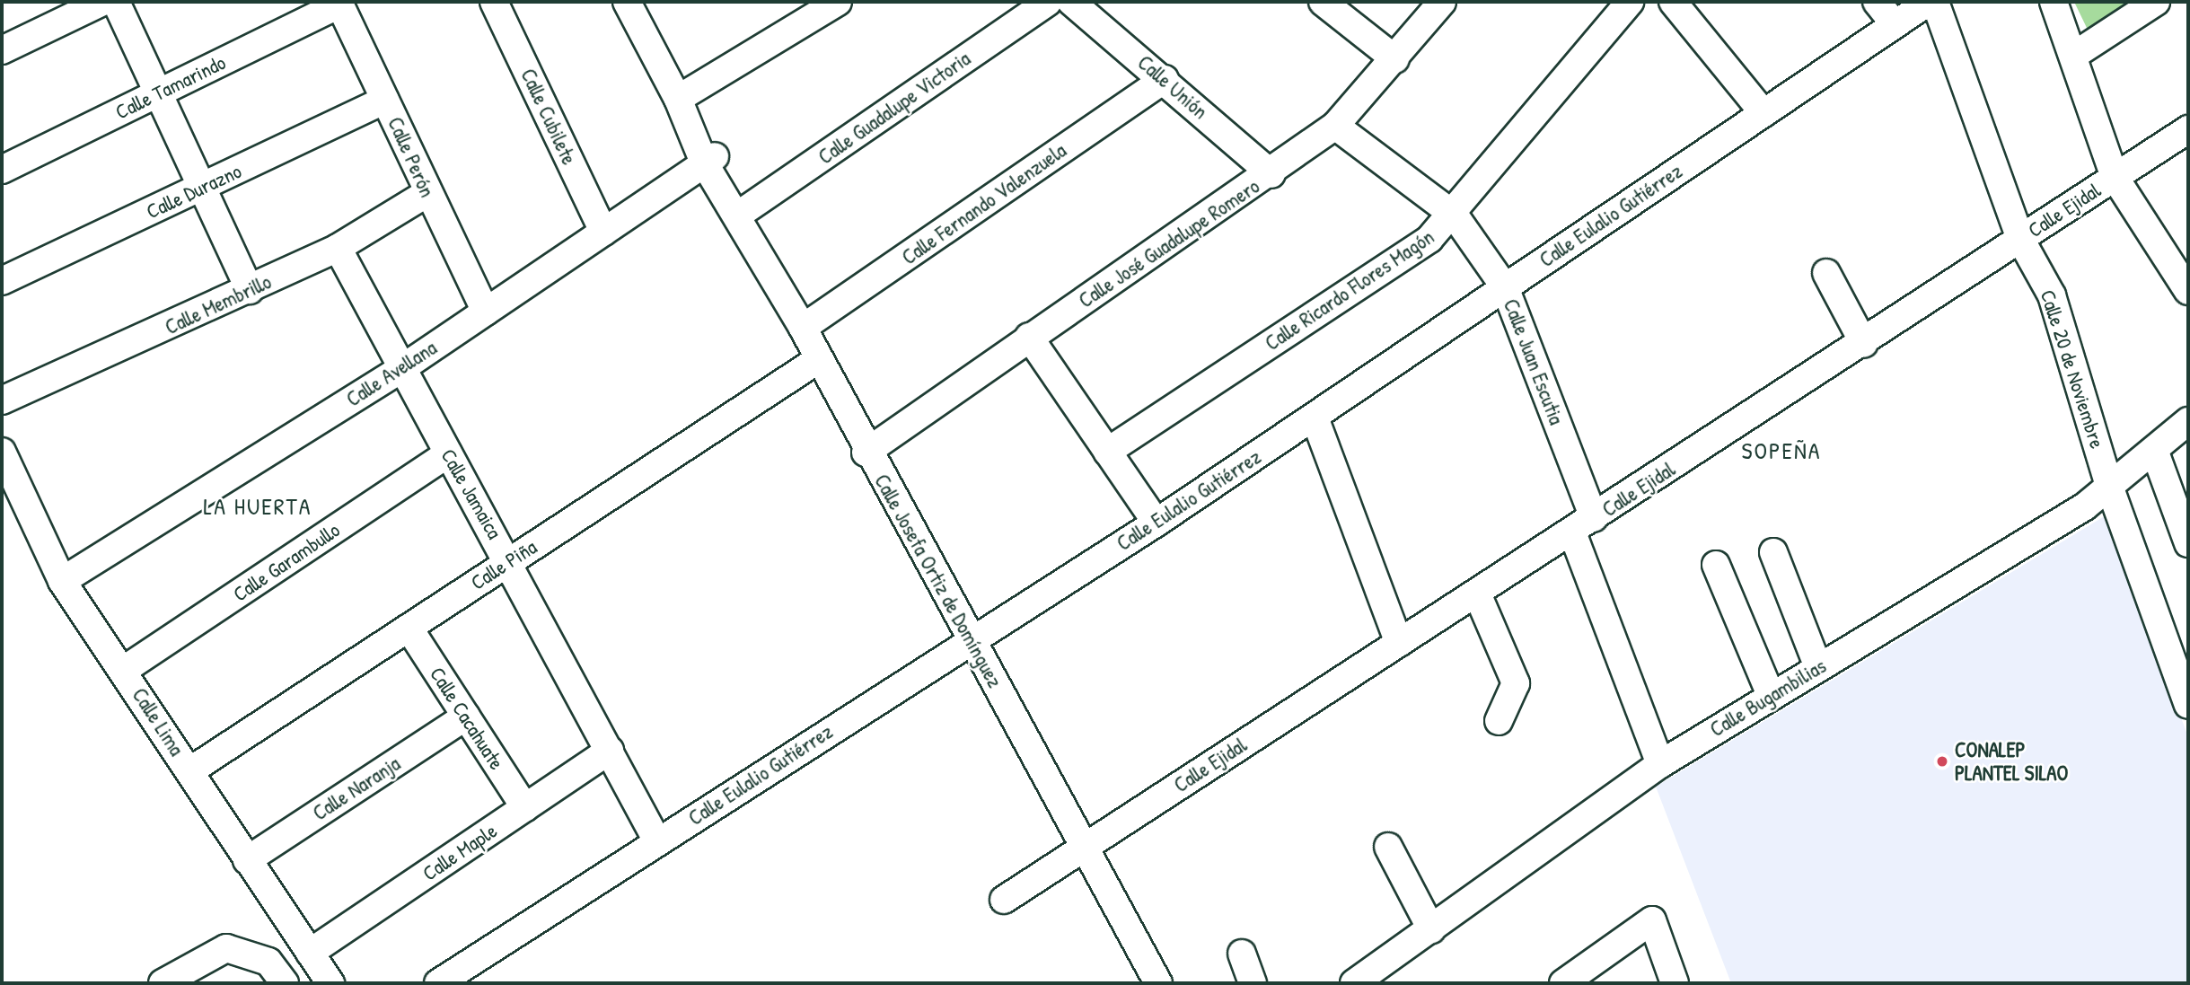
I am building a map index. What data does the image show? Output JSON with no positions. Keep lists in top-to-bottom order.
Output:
{
  "streets": {
    "street": [
      "Calle Tamarindo",
      "Calle Unión",
      "Calle Guadalupe Victoria",
      "Calle Cubilete",
      "Calle Perón",
      "Calle Durazno",
      "Calle Fernando Valenzuela",
      "Calle Ejidal",
      "Calle Eulalio Gutiérrez",
      "Calle José Guadalupe Romero",
      "Calle Ricardo Flores Magón",
      "Calle Membrillo",
      "Calle Juan Escutia",
      "Calle 20 de Noviembre",
      "Calle Avellana",
      "Calle Jamaica",
      "Calle Garambullo",
      "Calle Piña",
      "Calle Josefa Ortiz de Domínguez",
      "Calle Bugambilias",
      "Calle Cacahuate",
      "Calle Lima",
      "Calle Naranja",
      "Calle Maple"
    ]
  },
  "crossings": [
    ["Calle Tamarindo", "Calle Perón"],
    ["Calle Unión", "Calle Fernando Valenzuela"],
    ["Calle Unión", "Calle José Guadalupe Romero"],
    ["Calle Guadalupe Victoria", "Calle Josefa Ortiz de Domínguez"],
    ["Calle Cubilete", "Calle Avellana"],
    ["Calle Perón", "Calle Durazno"],
    ["Calle Perón", "Calle Membrillo"],
    ["Calle Perón", "Calle Avellana"],
    ["Calle Fernando Valenzuela", "Calle Josefa Ortiz de Domínguez"],
    ["Calle Ejidal", "Calle Juan Escutia"],
    ["Calle Ejidal", "Calle 20 de Noviembre"],
    ["Calle Ejidal", "Calle Josefa Ortiz de Domínguez"],
    ["Calle Eulalio Gutiérrez", "Calle Juan Escutia"],
    ["Calle Eulalio Gutiérrez", "Calle Jamaica"],
    ["Calle Eulalio Gutiérrez", "Calle Josefa Ortiz de Domínguez"],
    ["Calle José Guadalupe Romero", "Calle Juan Escutia"],
    ["Calle José Guadalupe Romero", "Calle Josefa Ortiz de Domínguez"],
    ["Calle Ricardo Flores Magón", "Calle Juan Escutia"],
    ["Calle Membrillo", "Calle Jamaica"],
    ["Calle Juan Escutia", "Calle Bugambilias"],
    ["Calle 20 de Noviembre", "Calle Bugambilias"],
    ["Calle Avellana", "Calle Jamaica"],
    ["Calle Avellana", "Calle Josefa Ortiz de Domínguez"],
    ["Calle Avellana", "Calle Lima"],
    ["Calle Jamaica", "Calle Garambullo"],
    ["Calle Jamaica", "Calle Piña"],
    ["Calle Jamaica", "Calle Maple"],
    ["Calle Garambullo", "Calle Lima"],
    ["Calle Piña", "Calle Josefa Ortiz de Domínguez"],
    ["Calle Piña", "Calle Cacahuate"],
    ["Calle Piña", "Calle Lima"],
    ["Calle Cacahuate", "Calle Naranja"],
    ["Calle Cacahuate", "Calle Maple"],
    ["Calle Lima", "Calle Naranja"],
    ["Calle Lima", "Calle Maple"]
  ],
  "districts": ["SOPEÑA", "LA HUERTA"],
  "places": ["CONALEP PLANTEL SILAO"]
}
